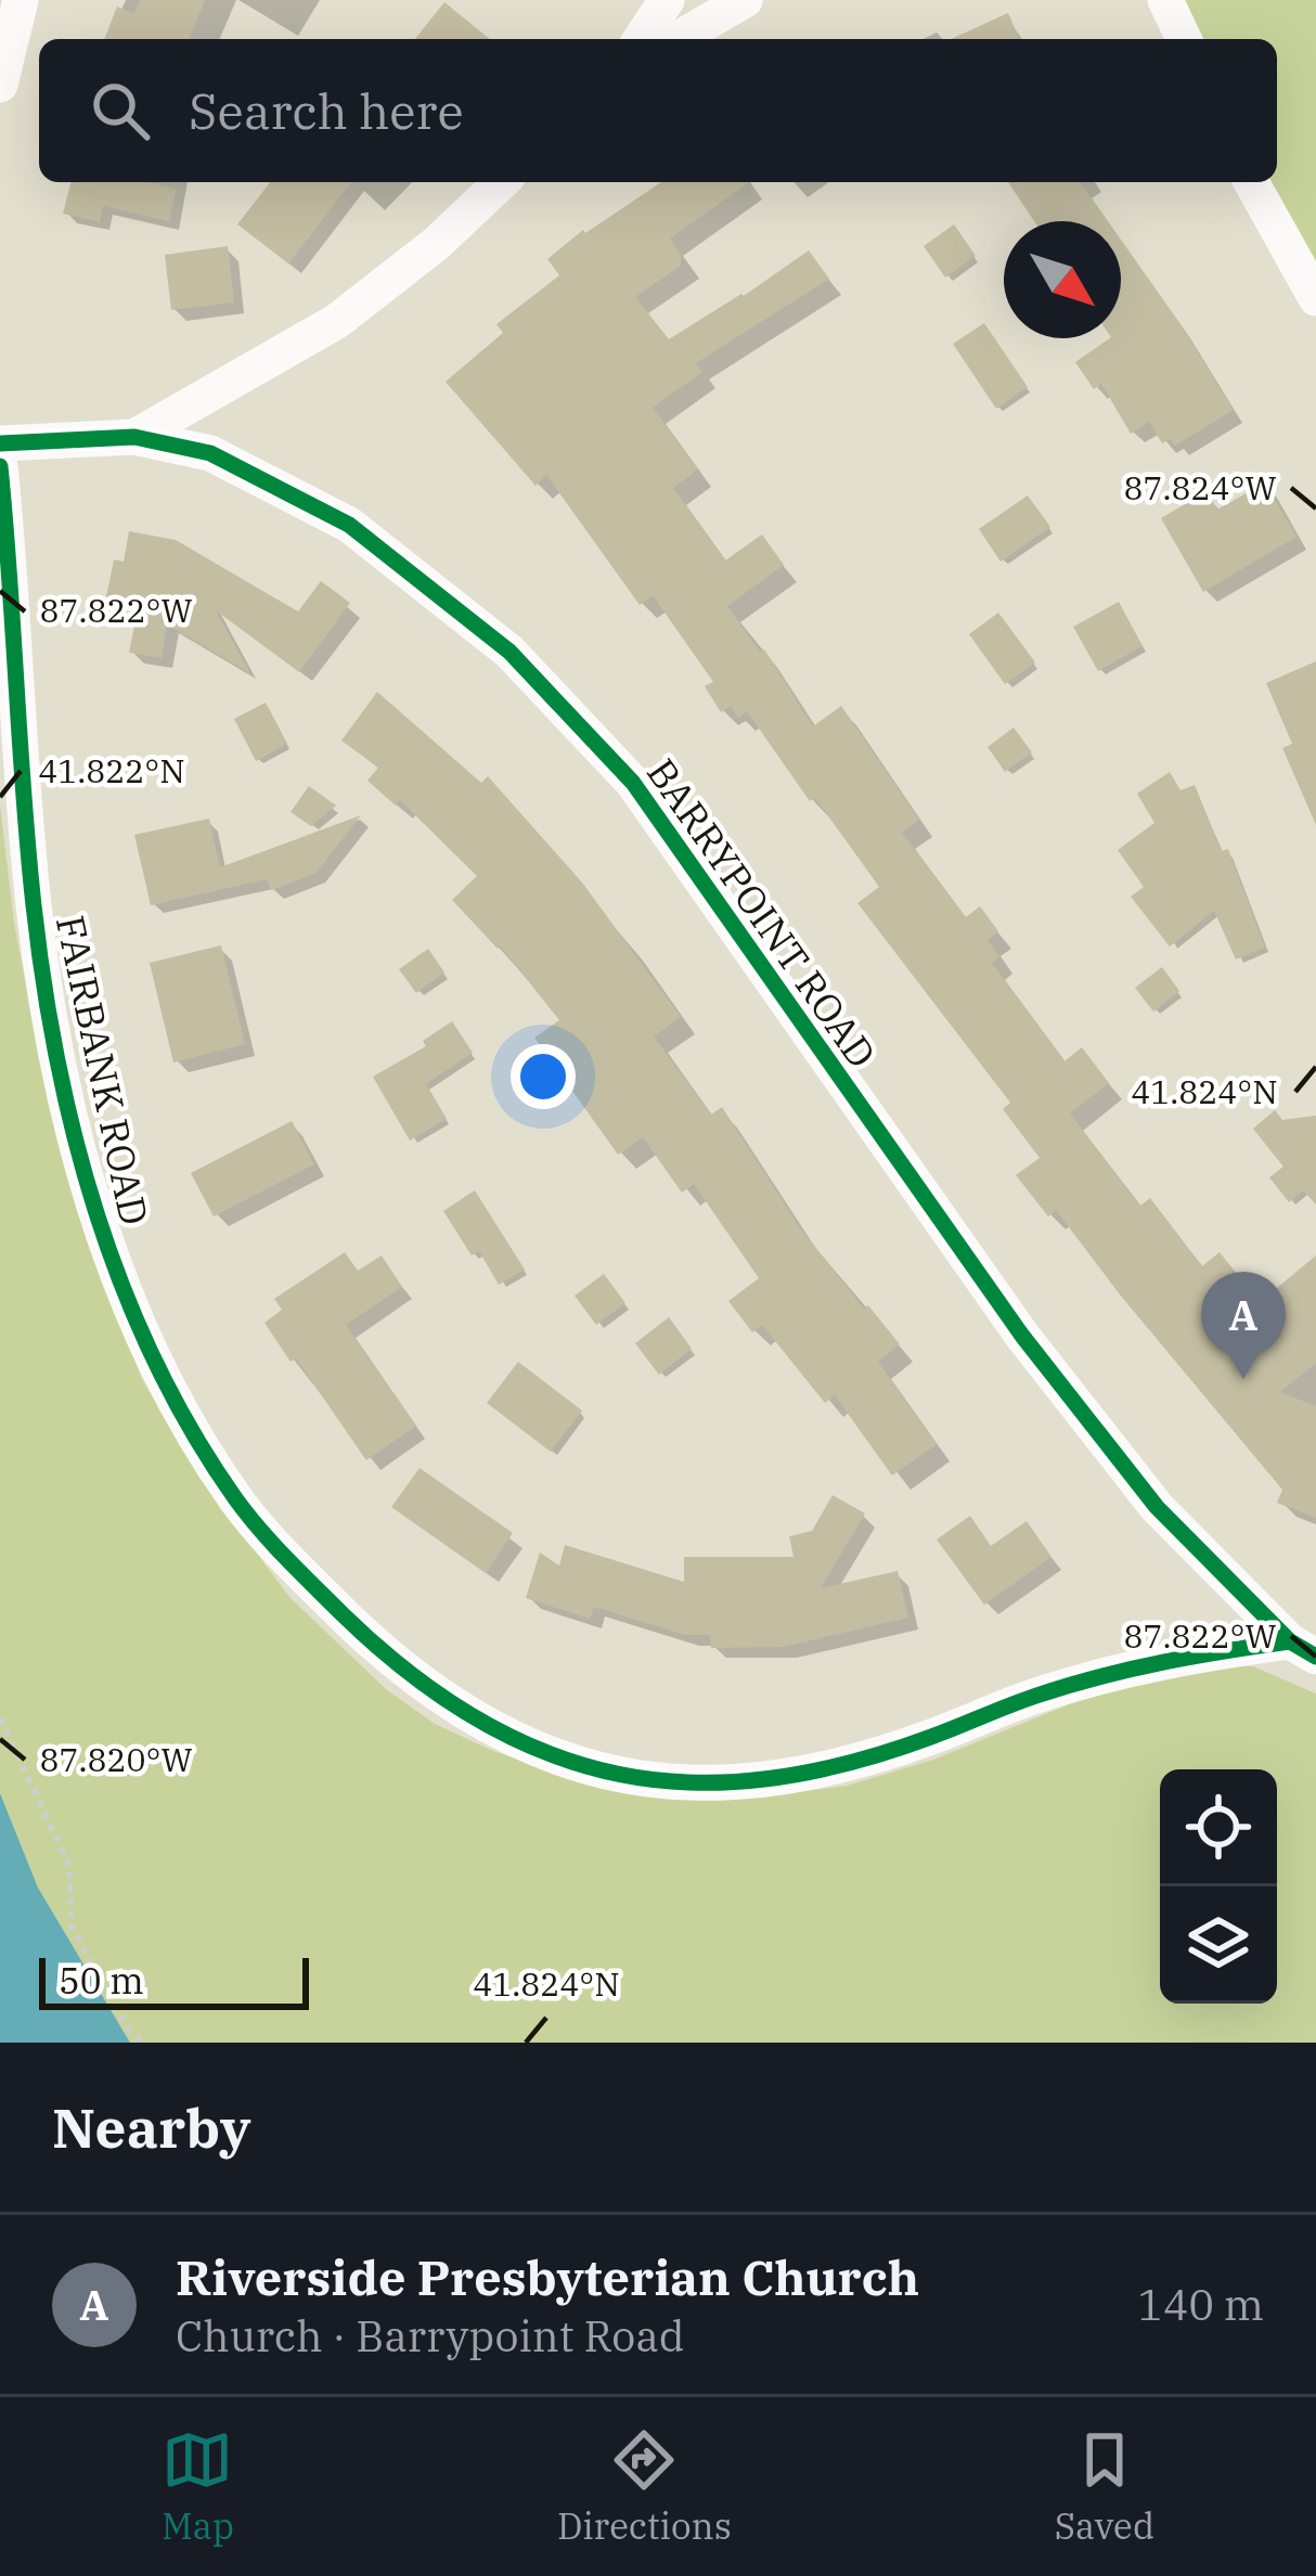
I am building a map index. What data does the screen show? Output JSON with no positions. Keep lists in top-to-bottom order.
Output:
{
  "streets": {
    "street": ["BARRYPOINT ROAD", "FAIRBANK ROAD"]
  },
  "crossings": [
    ["BARRYPOINT ROAD", "FAIRBANK ROAD"]
  ],
  "scale_bar": "50 m",
  "north": "bottom right",
  "page": {
    "search": "Search here",
    "pins": "A",
    "scale": "50 m",
    "heading": "Nearby",
    "list": [
      {
        "mark": "A",
        "name": "Riverside Presbyterian Church",
        "note": "Church · Barrypoint Road",
        "value": "140 m"
      }
    ],
    "nav": ["Map", "Directions", "Saved"]
  },
  "coordinates": [
    "87.824°W",
    "87.822°W",
    "41.822°N",
    "41.824°N",
    "87.820°W"
  ]
}
